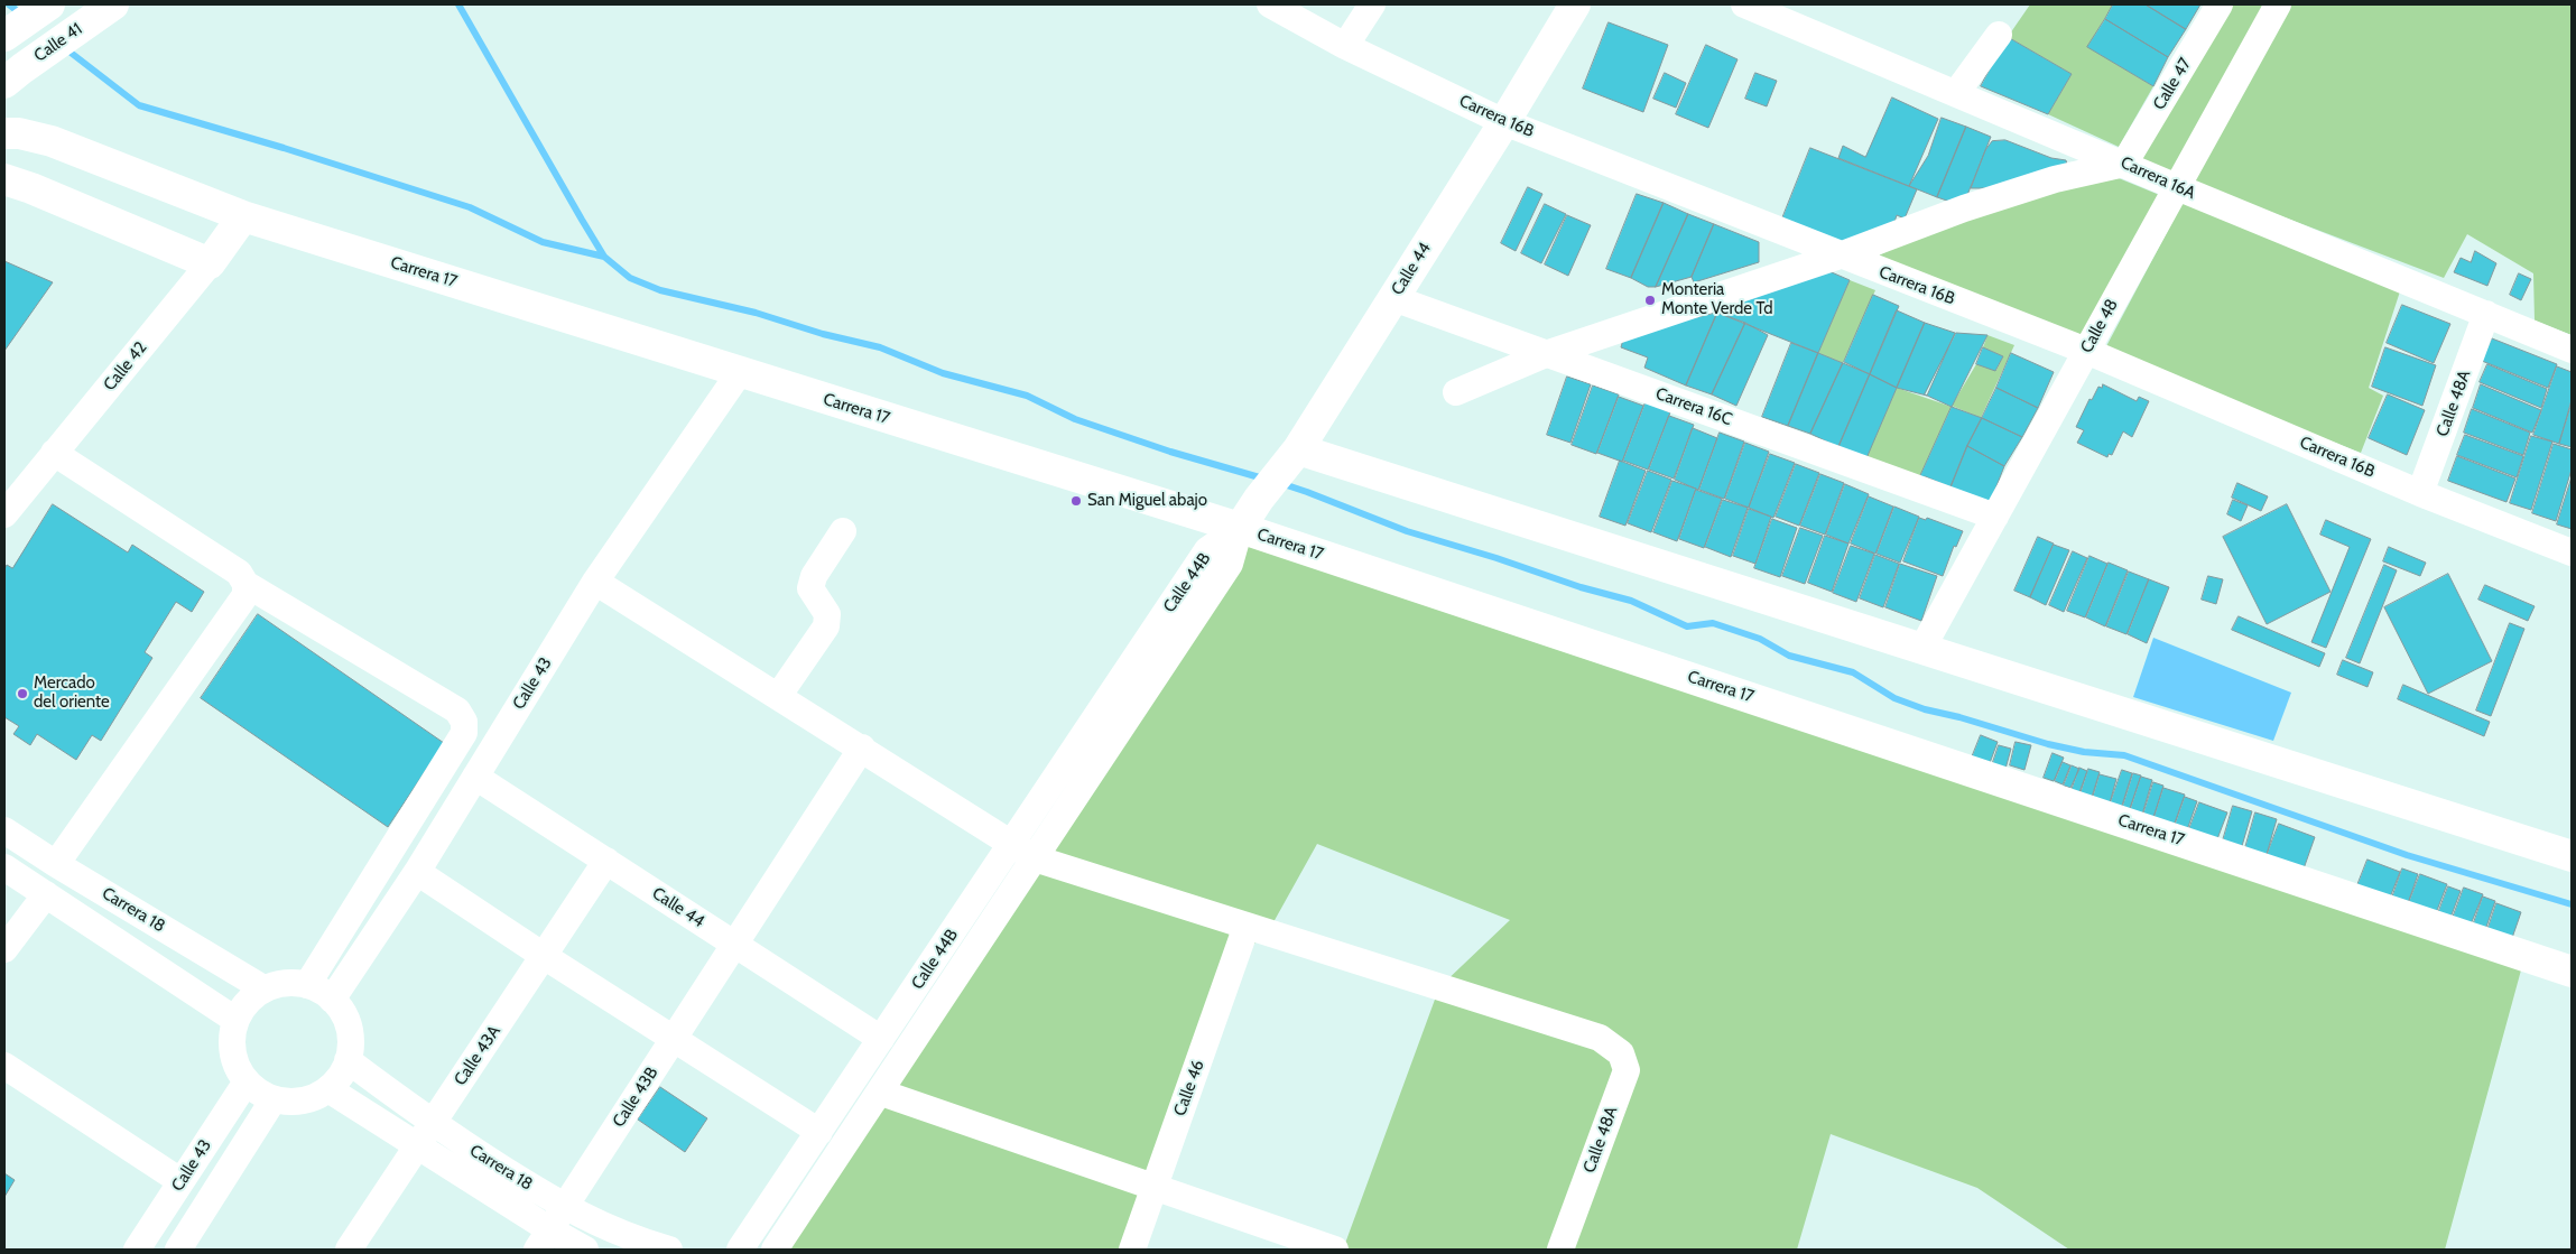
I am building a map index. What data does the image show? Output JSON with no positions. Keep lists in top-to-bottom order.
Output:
{
  "streets": {
    "street": [
      "Calle 41",
      "Calle 47",
      "Carrera 16B",
      "Carrera 16A",
      "Calle 44",
      "Carrera 17",
      "Calle 48",
      "Calle 42",
      "Calle 48A",
      "Carrera 16C",
      "Calle 44B",
      "Calle 43",
      "Carrera 18",
      "Calle 43A",
      "Calle 46",
      "Calle 43B"
    ]
  },
  "crossings": [
    ["Calle 47", "Carrera 16A"],
    ["Carrera 16B", "Calle 44"],
    ["Carrera 16B", "Calle 48"],
    ["Carrera 16B", "Calle 48A"],
    ["Carrera 16A", "Calle 48"],
    ["Carrera 16A", "Calle 48A"],
    ["Calle 44", "Carrera 17"],
    ["Calle 44", "Carrera 16C"],
    ["Calle 44", "Calle 44B"],
    ["Calle 44", "Calle 43"],
    ["Calle 44", "Calle 43A"],
    ["Calle 44", "Calle 43B"],
    ["Carrera 17", "Calle 42"],
    ["Carrera 17", "Calle 44B"],
    ["Carrera 17", "Calle 43"],
    ["Calle 48", "Carrera 16C"],
    ["Calle 48A", "Calle 46"],
    ["Calle 43", "Carrera 18"],
    ["Carrera 18", "Calle 43A"],
    ["Carrera 18", "Calle 43B"]
  ],
  "places": ["Monteria Monte Verde Td", "San Miguel abajo", "Mercado del oriente"]
}
